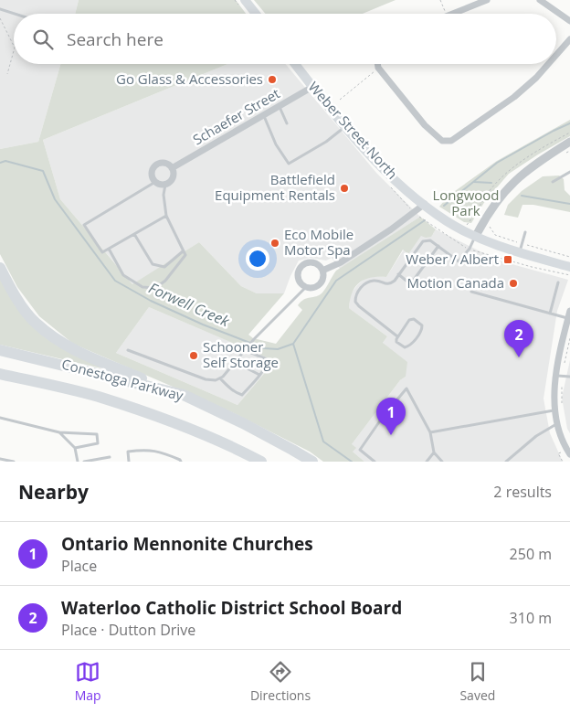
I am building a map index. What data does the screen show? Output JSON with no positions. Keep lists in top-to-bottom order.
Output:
{
  "streets": {
    "highway": ["Conestoga Parkway"],
    "main road": ["Weber Street North"],
    "street": ["Schaefer Street"]
  },
  "crossings": [
    ["Schaefer Street", "Weber Street North"]
  ],
  "water": ["Forwell Creek"],
  "parks": ["Longwood Park"],
  "places": {
    "other": [
      "Go Glass & Accessories",
      "Battlefield Equipment Rentals",
      "Eco Mobile Motor Spa",
      "Motion Canada",
      "Schooner Self Storage"
    ],
    "transit": ["Weber / Albert"]
  },
  "page": {
    "search": "Search here",
    "pins": ["2", "1"],
    "heading": ["Nearby", "2 results"],
    "list": [
      {
        "mark": "1",
        "name": "Ontario Mennonite Churches",
        "note": "Place",
        "value": "250 m"
      },
      {
        "mark": "2",
        "name": "Waterloo Catholic District School Board",
        "note": "Place · Dutton Drive",
        "value": "310 m"
      }
    ],
    "nav": ["Map", "Directions", "Saved"]
  }
}
